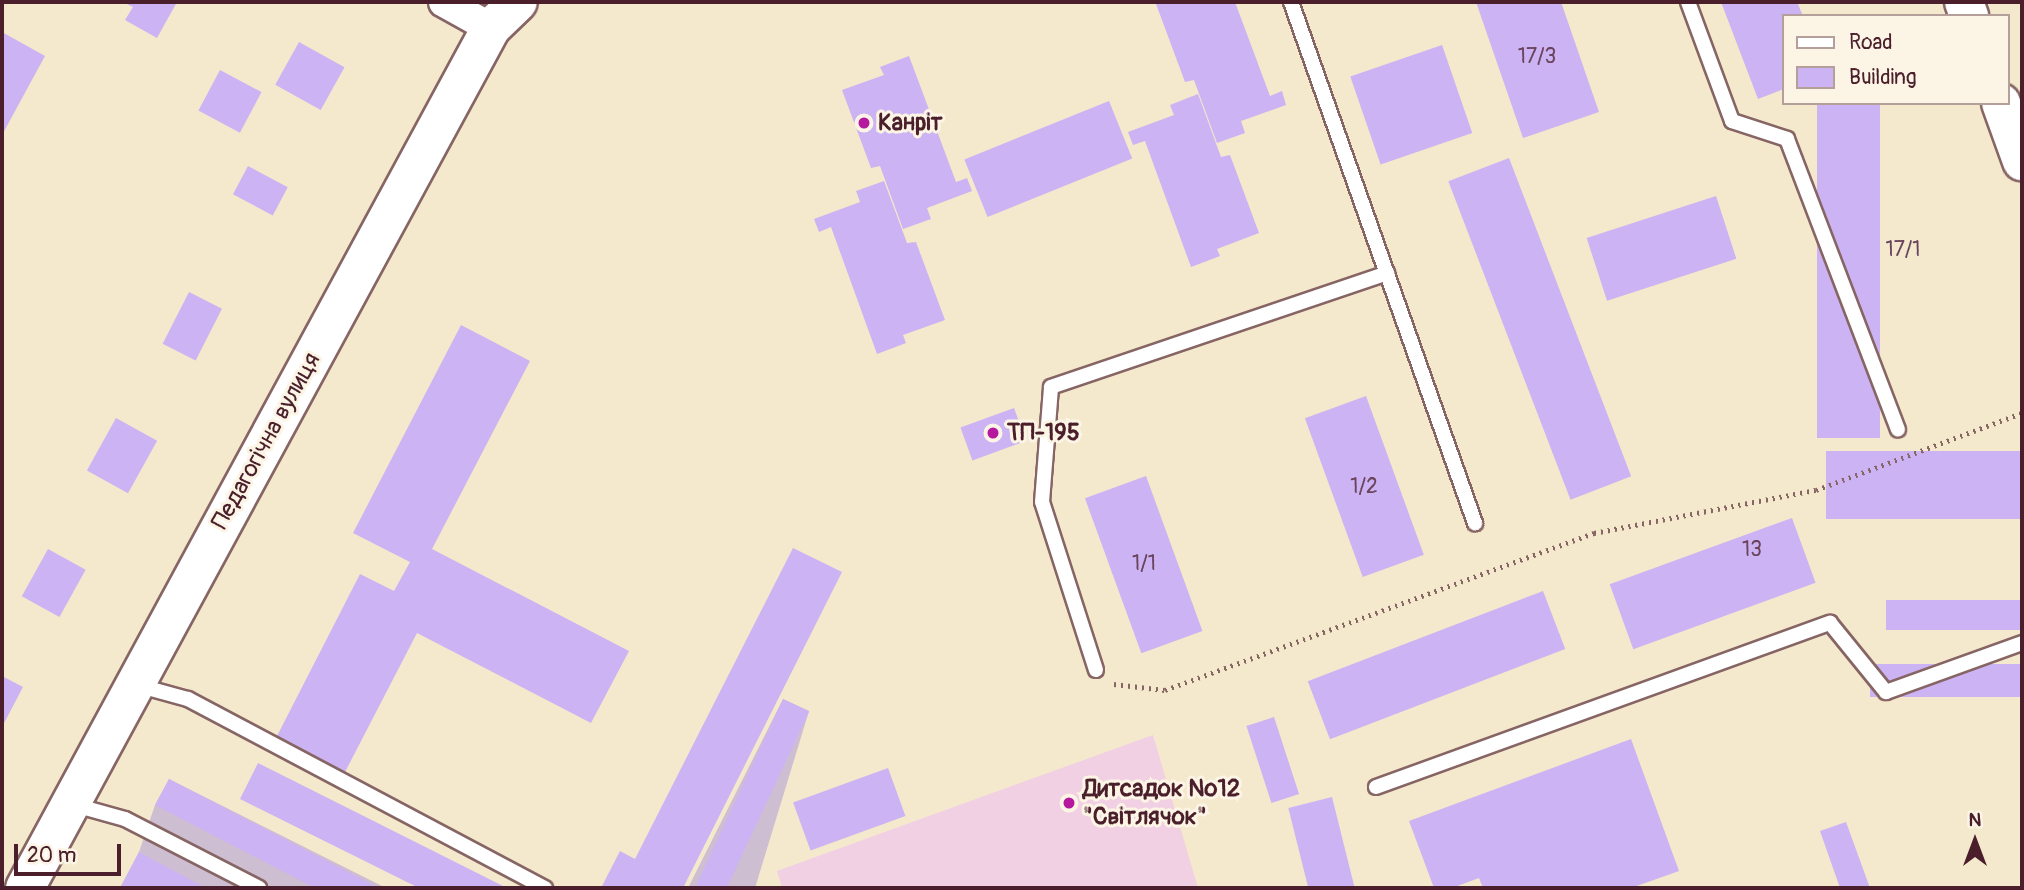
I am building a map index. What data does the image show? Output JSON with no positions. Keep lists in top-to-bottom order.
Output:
{
  "streets": {
    "main road": ["Педагогічна вулиця"]
  },
  "places": ["Канріт", "ТП-195", "Дитсадок №12 \"Світлячок\""],
  "house_numbers": [
    "17/3",
    "17/1",
    "1/2",
    "13",
    "1/1"
  ],
  "legend": ["Road", "Building"],
  "scale_bar": "20 m",
  "north": "top"
}
